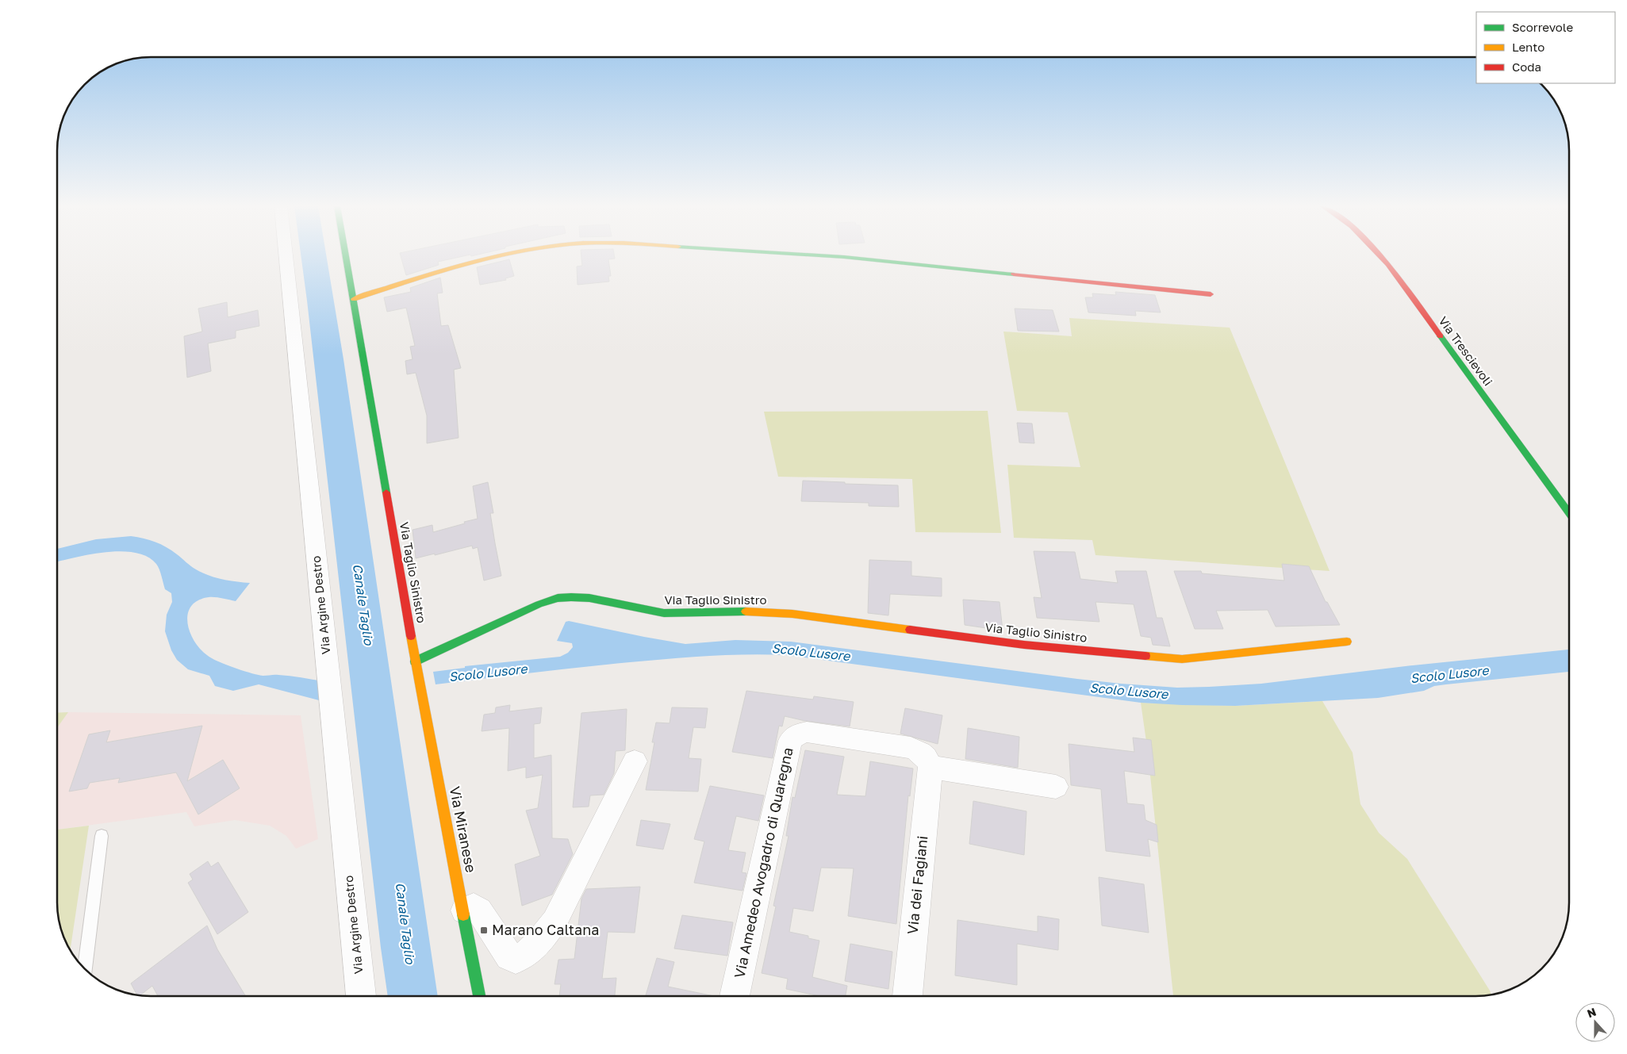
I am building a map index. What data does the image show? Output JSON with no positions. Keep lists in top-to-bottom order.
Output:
{
  "streets": {
    "street": [
      "Via Trescievoli",
      "Via Taglio Sinistro",
      "Via Argine Destro",
      "Via Miranese",
      "Via Amedeo Avogadro di Quaregna",
      "Via dei Fagiani"
    ]
  },
  "crossings": [
    ["Via Taglio Sinistro", "Via Miranese"],
    ["Via Amedeo Avogadro di Quaregna", "Via dei Fagiani"]
  ],
  "water": ["Canale Taglio", "Scolo Lusore"],
  "places": {
    "transit": ["Marano Caltana"]
  },
  "legend": ["Scorrevole", "Lento", "Coda"],
  "north": "top"
}
